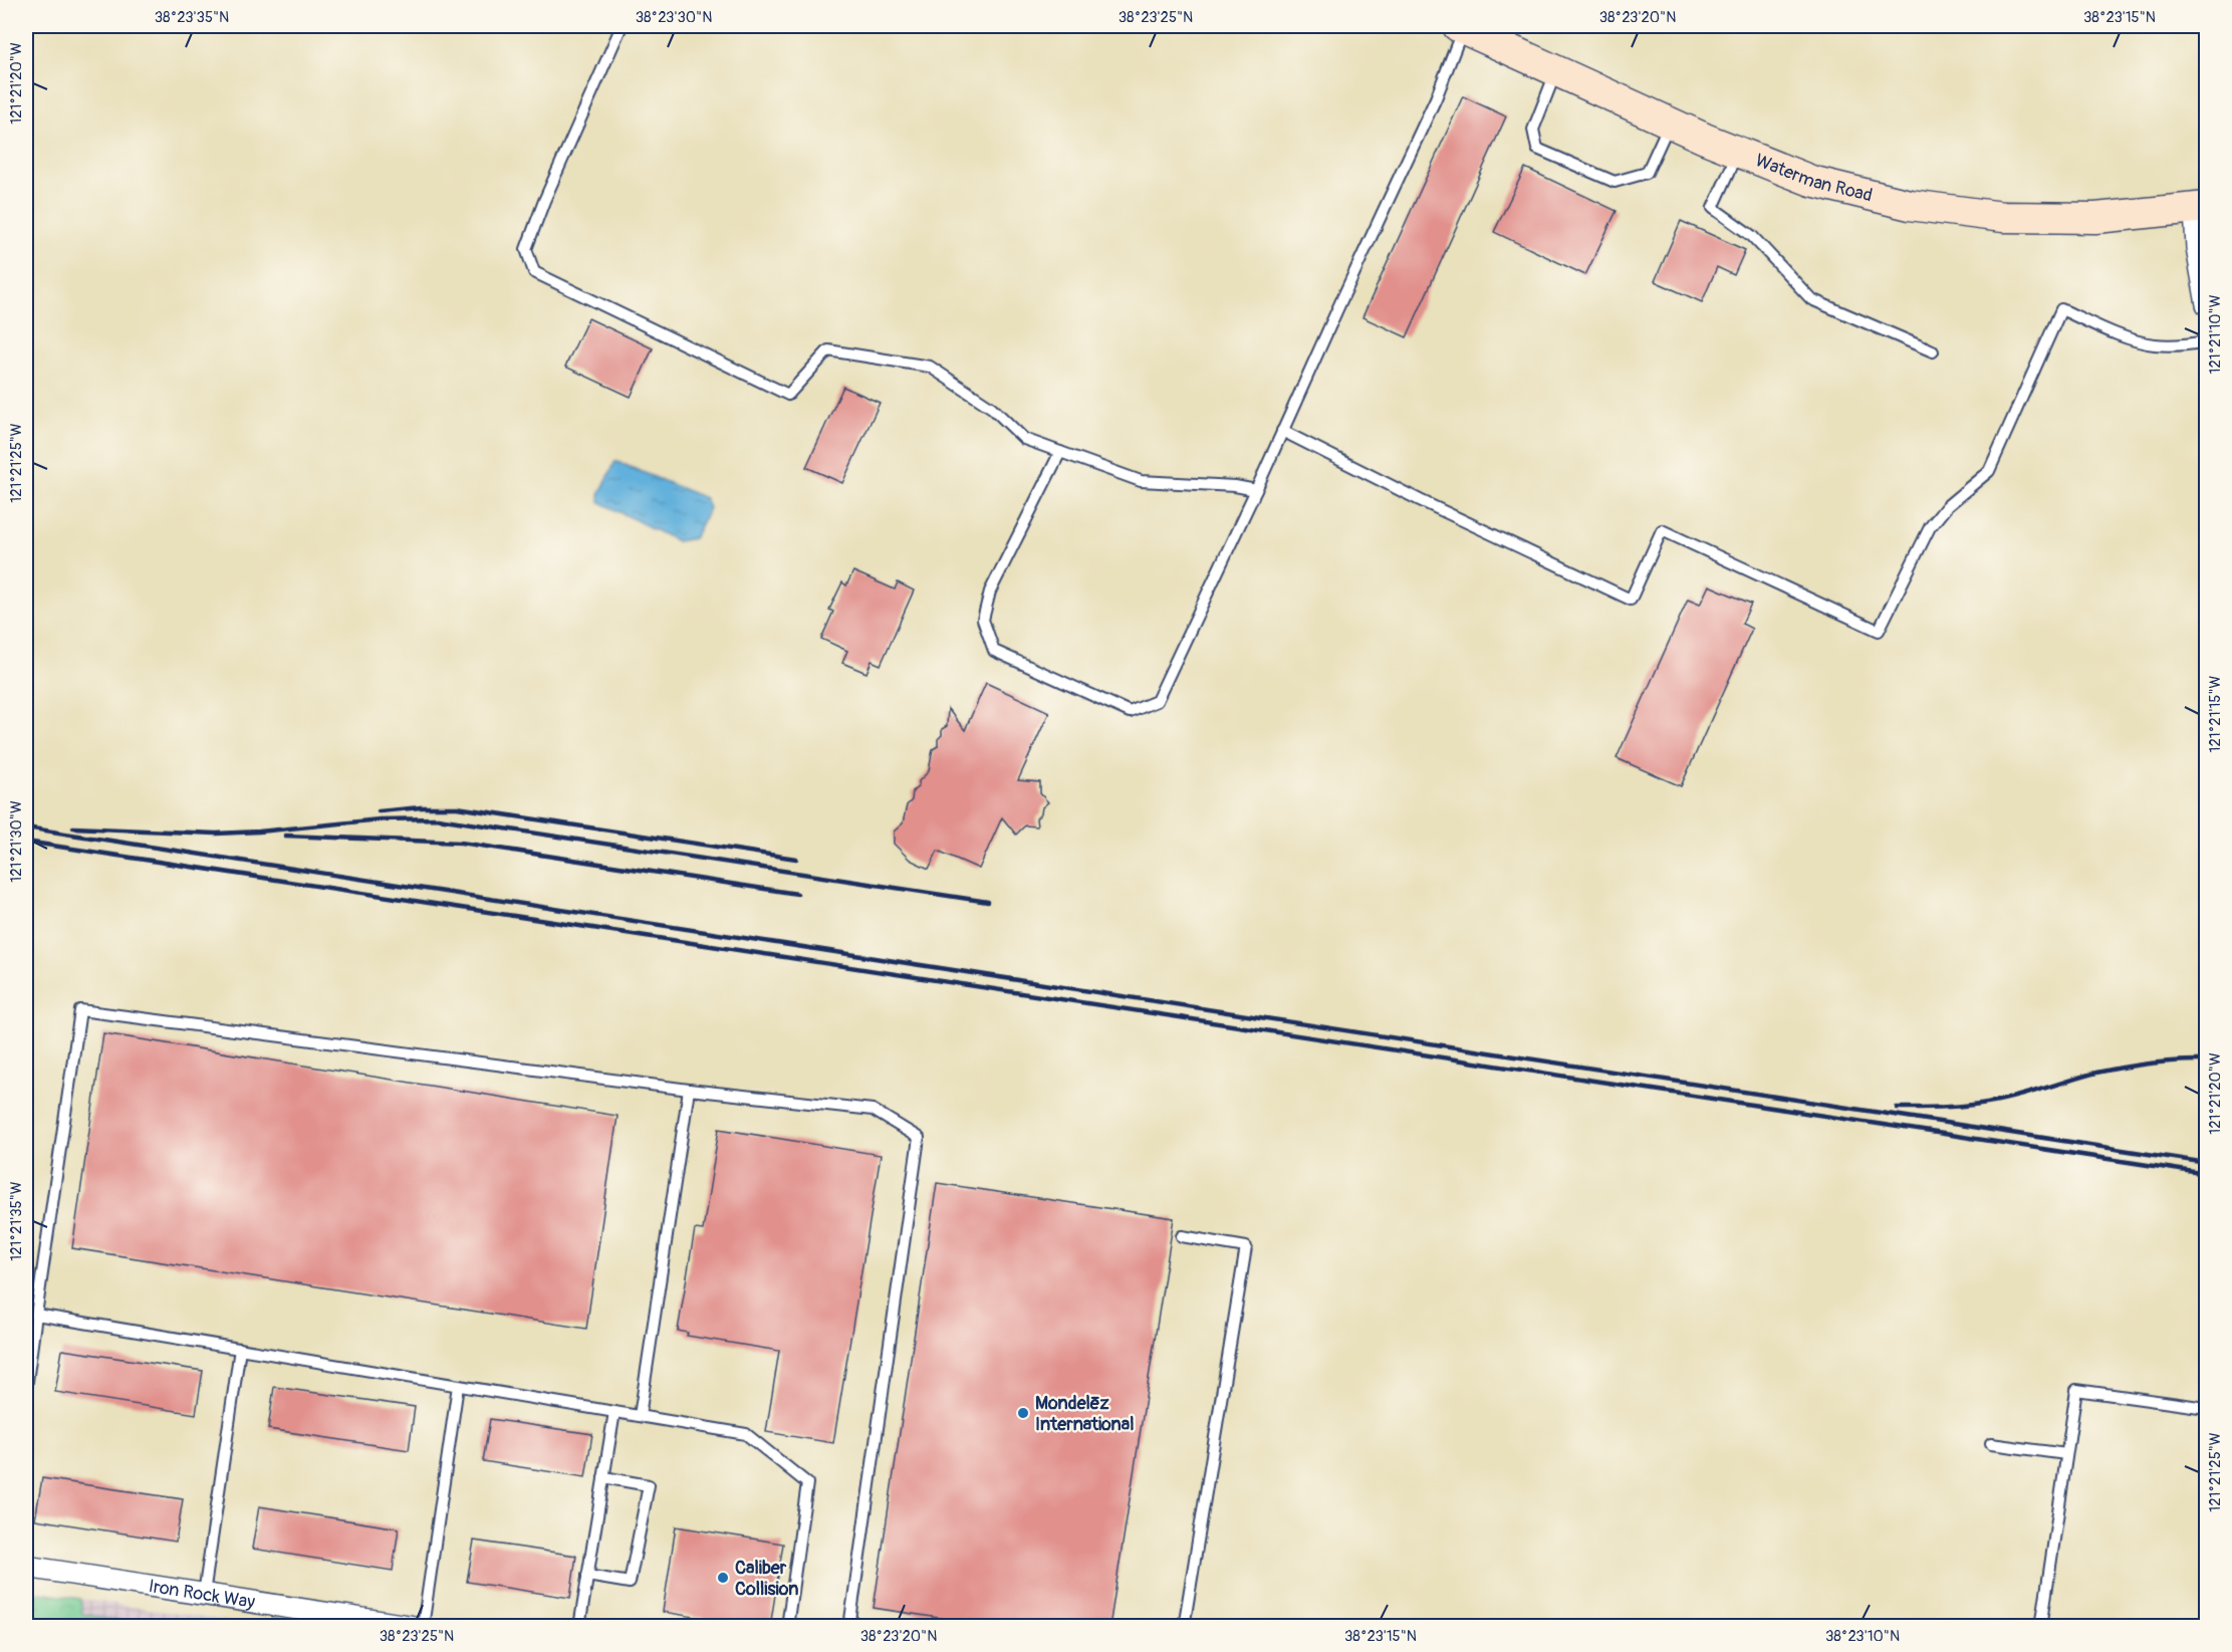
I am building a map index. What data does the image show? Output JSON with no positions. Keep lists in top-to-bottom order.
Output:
{
  "streets": {
    "main road": ["Waterman Road"],
    "street": ["Iron Rock Way"]
  },
  "places": ["Mondelēz International", "Caliber Collision"],
  "coordinates": [
    "38°23'35\"N",
    "38°23'30\"N",
    "38°23'25\"N",
    "38°23'20\"N",
    "38°23'15\"N",
    "121°21'20\"W",
    "121°21'10\"W",
    "121°21'25\"W",
    "121°21'15\"W",
    "121°21'30\"W",
    "121°21'35\"W",
    "38°23'10\"N"
  ]
}
